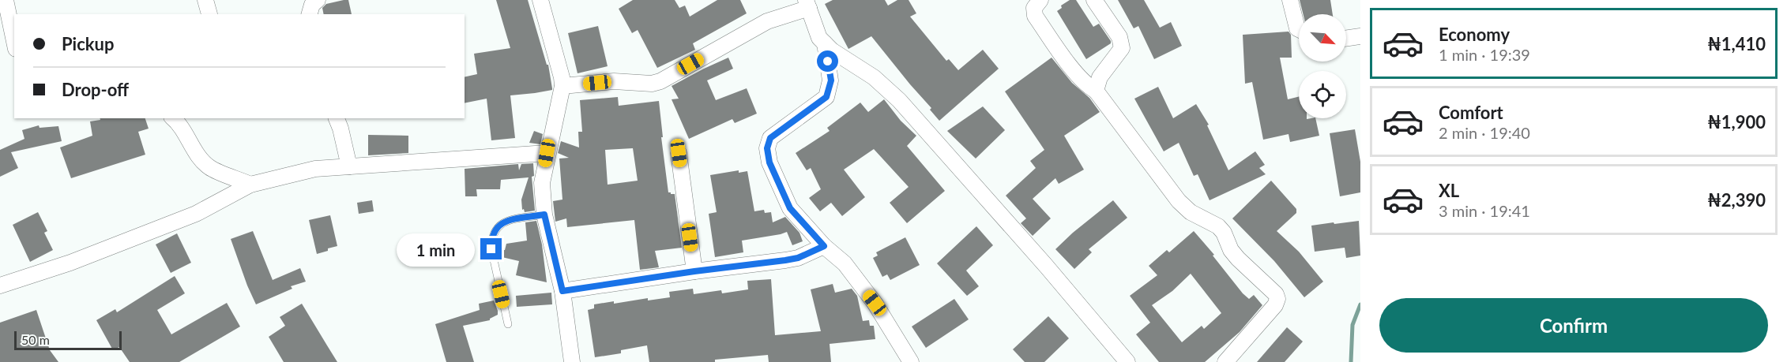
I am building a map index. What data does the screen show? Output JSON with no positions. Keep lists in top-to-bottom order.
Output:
{
  "scale_bar": "50 m",
  "north": "bottom right",
  "page": {
    "list": [
      {
        "name": "Economy",
        "note": "1 min · 19:39",
        "value": "₦1,410"
      },
      {
        "name": "Comfort",
        "note": "2 min · 19:40",
        "value": "₦1,900"
      },
      {
        "name": "XL",
        "note": "3 min · 19:41",
        "value": "₦2,390"
      }
    ],
    "banner": ["Pickup", "Drop-off"],
    "bubble": "1 min",
    "buttons": "Confirm",
    "scale": "50 m"
  }
}
